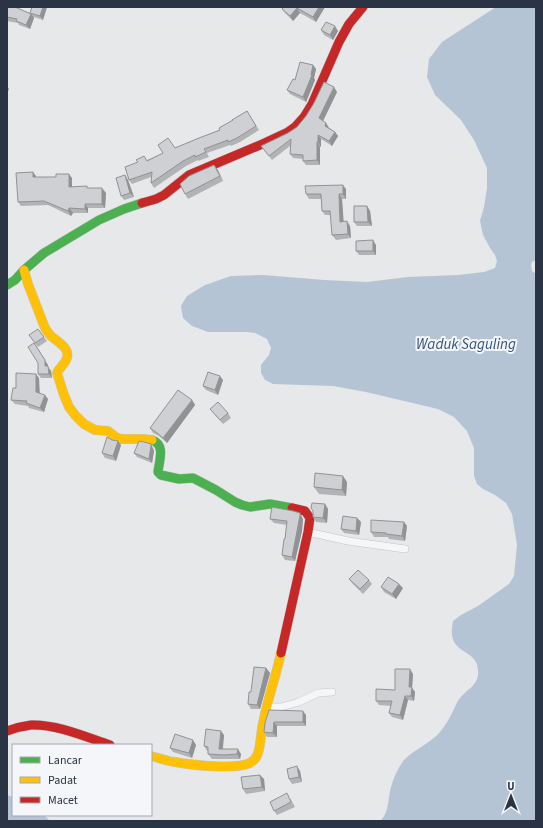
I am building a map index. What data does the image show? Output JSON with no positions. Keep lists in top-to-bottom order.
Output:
{
  "water": ["Waduk Saguling"],
  "legend": ["Lancar", "Padat", "Macet"],
  "north": "top"
}
